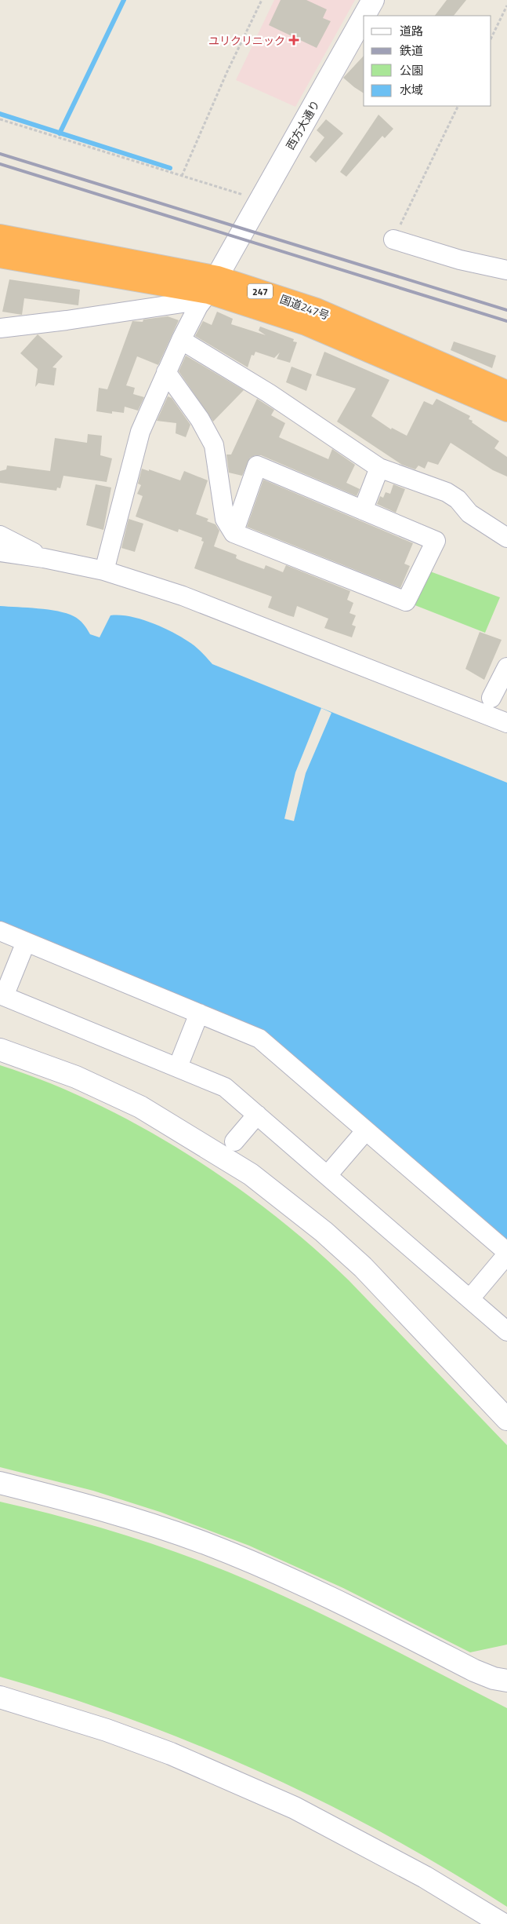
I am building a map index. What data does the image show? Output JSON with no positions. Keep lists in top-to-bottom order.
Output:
{
  "streets": {
    "highway": ["247", "国道247号"],
    "street": ["西方大通り"]
  },
  "crossings": [
    ["西方大通り", "国道247号"]
  ],
  "places": {
    "health": ["ユリクリニック"]
  },
  "legend": [
    "道路",
    "鉄道",
    "公園",
    "水域"
  ]
}
